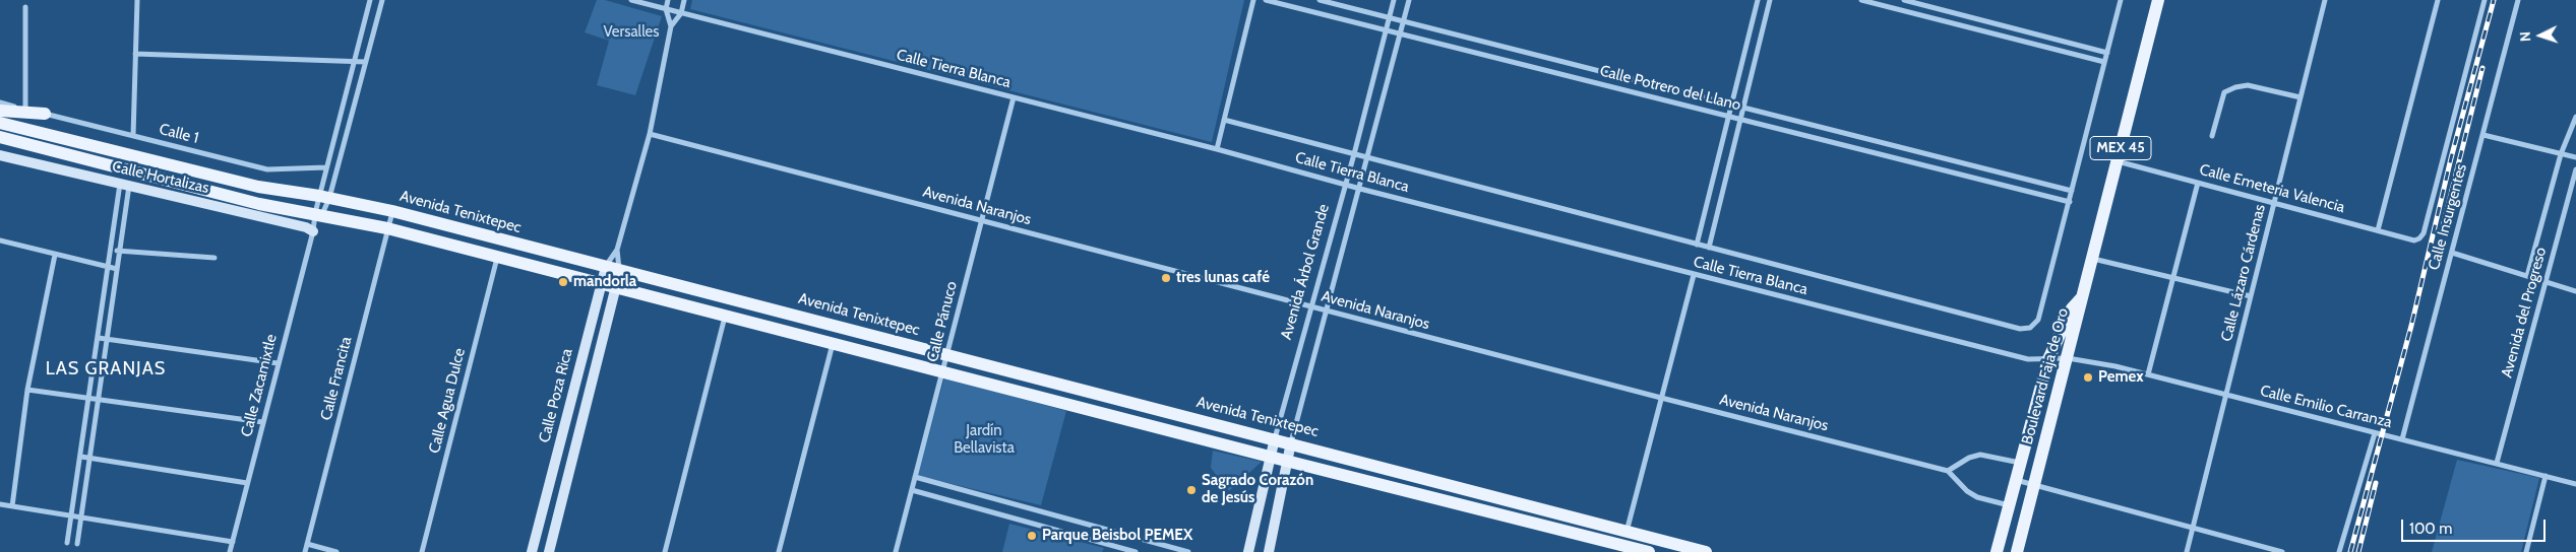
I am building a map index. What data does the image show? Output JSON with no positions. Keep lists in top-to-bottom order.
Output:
{
  "streets": {
    "main road": ["MEX 45", "Avenida Tenixtepec", "Boulevard Faja de Oro"],
    "street": [
      "Calle Tierra Blanca",
      "Calle Potrero del Llano",
      "Calle 1",
      "Calle Hortalizas",
      "Calle Emeteria Valencia",
      "Avenida Naranjos",
      "Calle Insurgentes",
      "Avenida Árbol Grande",
      "Calle Lázaro Cárdenas",
      "Avenida del Progreso",
      "Calle Pánuco",
      "Calle Francita",
      "Calle Zacamixtle",
      "Calle Poza Rica",
      "Calle Agua Dulce",
      "Calle Emilio Carranza"
    ]
  },
  "crossings": [
    ["Calle Tierra Blanca", "Avenida Árbol Grande"],
    ["Calle Tierra Blanca", "Calle Pánuco"],
    ["Calle Tierra Blanca", "Boulevard Faja de Oro"],
    ["Calle Tierra Blanca", "Calle Poza Rica"],
    ["Calle Tierra Blanca", "Calle Emilio Carranza"],
    ["Calle Potrero del Llano", "Avenida Árbol Grande"],
    ["MEX 45", "Calle Emeteria Valencia"],
    ["MEX 45", "Boulevard Faja de Oro"],
    ["Calle Hortalizas", "Calle Zacamixtle"],
    ["Calle Emeteria Valencia", "Calle Insurgentes"],
    ["Calle Emeteria Valencia", "Calle Lázaro Cárdenas"],
    ["Avenida Naranjos", "Avenida Árbol Grande"],
    ["Avenida Naranjos", "Calle Pánuco"],
    ["Avenida Naranjos", "Calle Poza Rica"],
    ["Avenida Tenixtepec", "Avenida Árbol Grande"],
    ["Avenida Tenixtepec", "Calle Pánuco"],
    ["Avenida Tenixtepec", "Calle Francita"],
    ["Avenida Tenixtepec", "Calle Poza Rica"],
    ["Calle Insurgentes", "Calle Emilio Carranza"],
    ["Calle Lázaro Cárdenas", "Calle Emilio Carranza"],
    ["Avenida del Progreso", "Calle Emilio Carranza"],
    ["Boulevard Faja de Oro", "Calle Emilio Carranza"]
  ],
  "districts": ["LAS GRANJAS"],
  "parks": ["Versalles", "Jardín Bellavista"],
  "places": [
    "tres lunas café",
    "mandorla",
    "Pemex",
    "Sagrado Corazón de Jesús",
    "Parque Beisbol PEMEX"
  ],
  "scale_bar": "100 m",
  "north": "left"
}
